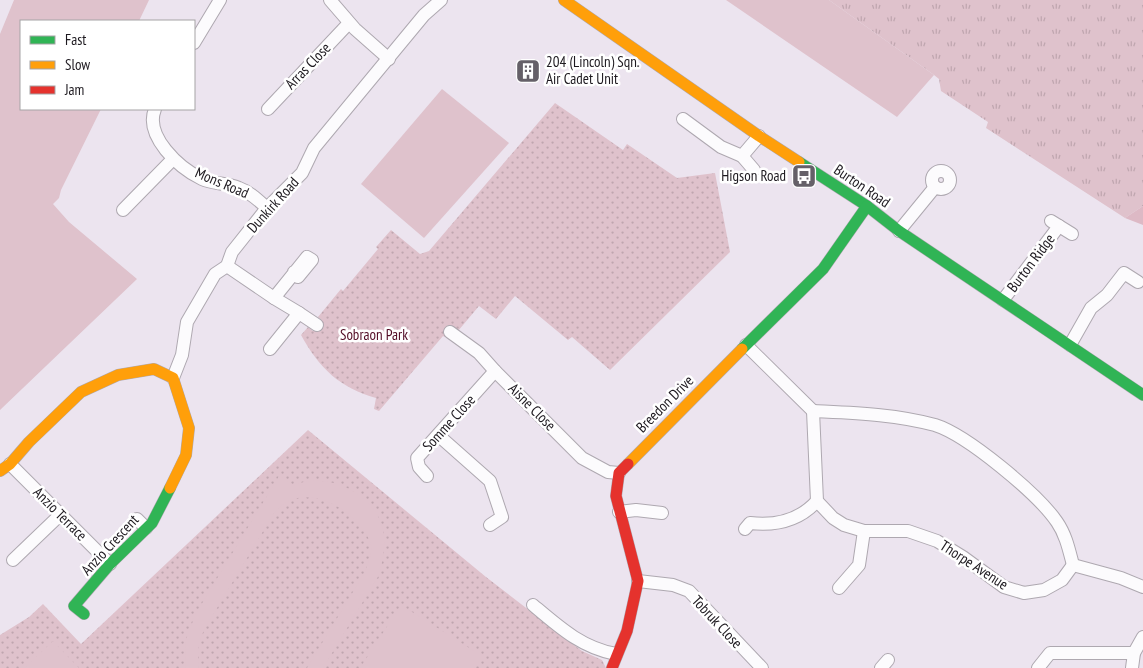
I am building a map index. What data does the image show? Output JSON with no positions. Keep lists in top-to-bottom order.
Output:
{
  "streets": {
    "street": [
      "Arras Close",
      "Mons Road",
      "Burton Road",
      "Dunkirk Road",
      "Burton Ridge",
      "Breedon Drive",
      "Aisne Close",
      "Somme Close",
      "Anzio Terrace",
      "Anzio Crescent",
      "Thorpe Avenue",
      "Tobruk Close"
    ]
  },
  "crossings": [
    ["Mons Road", "Dunkirk Road"],
    ["Burton Road", "Burton Ridge"],
    ["Burton Road", "Breedon Drive"],
    ["Dunkirk Road", "Anzio Crescent"],
    ["Breedon Drive", "Aisne Close"],
    ["Aisne Close", "Somme Close"],
    ["Anzio Terrace", "Anzio Crescent"]
  ],
  "parks": ["Sobraon Park"],
  "places": {
    "building": ["204 (Lincoln) Sqn. Air Cadet Unit"],
    "bus stop": ["Higson Road"]
  },
  "legend": ["Fast", "Slow", "Jam"]
}
